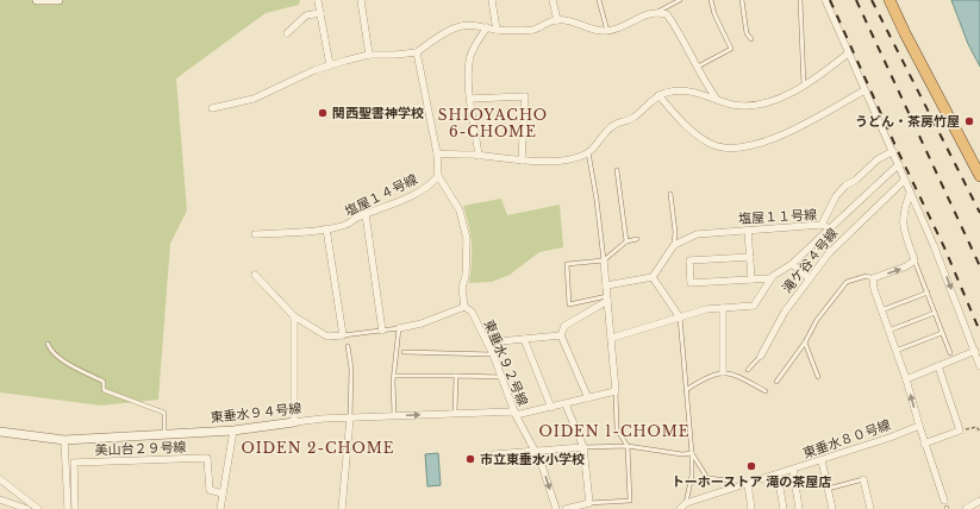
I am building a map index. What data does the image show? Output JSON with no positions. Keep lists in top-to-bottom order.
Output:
{
  "streets": {
    "street": [
      "塩屋１４号線",
      "塩屋１１号線",
      "滝ケ谷４号線",
      "東垂水９２号線",
      "東垂水９４号線",
      "東垂水８０号線",
      "美山台２９号線"
    ]
  },
  "crossings": [
    ["東垂水９２号線", "東垂水９４号線"]
  ],
  "districts": ["SHIOYACHO 6-CHOME", "OIDEN 1-CHOME", "OIDEN 2-CHOME"],
  "places": [
    "関西聖書神学校",
    "うどん・茶房竹屋",
    "市立東垂水小学校",
    "トーホーストア 滝の茶屋店"
  ]
}
